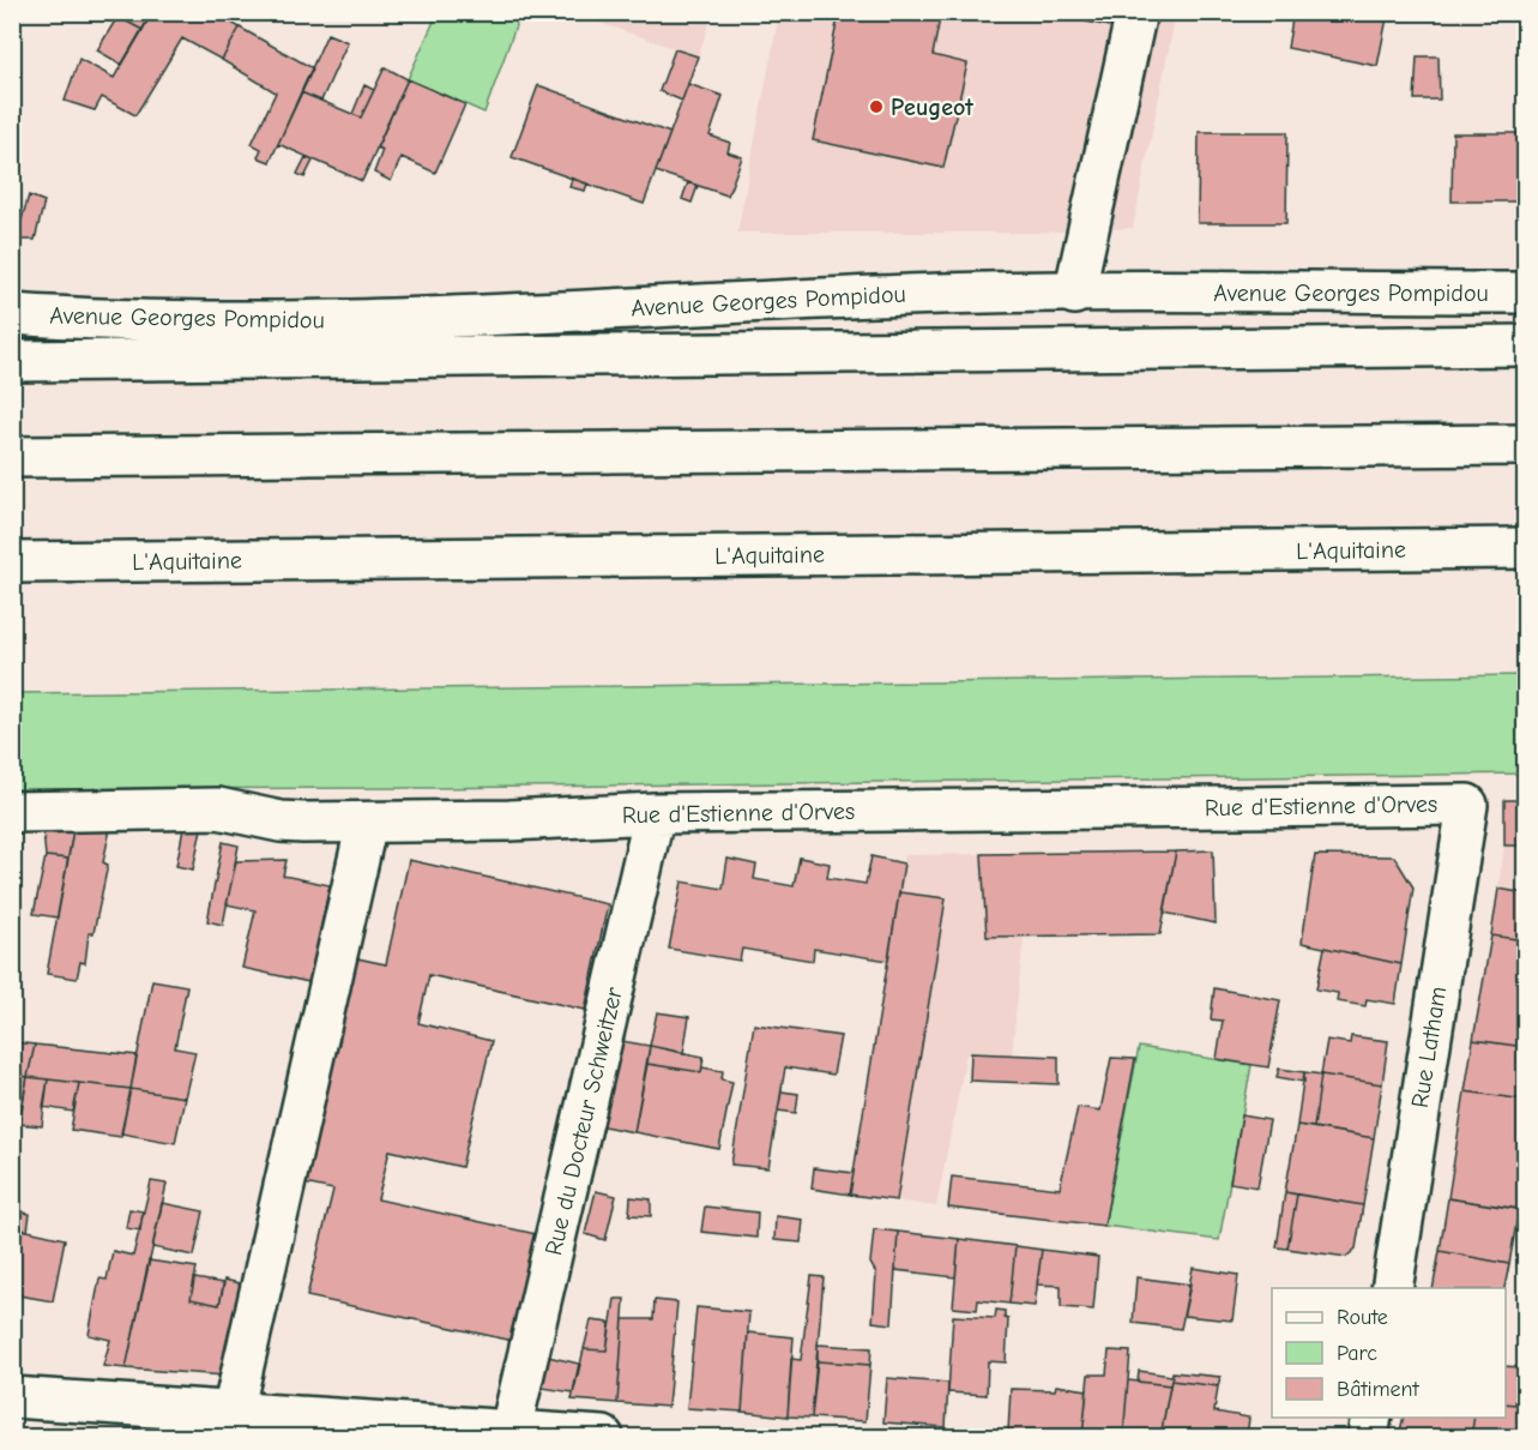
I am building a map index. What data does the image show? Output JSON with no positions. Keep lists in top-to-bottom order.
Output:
{
  "streets": {
    "main road": [
      "Avenue Georges Pompidou",
      "L'Aquitaine",
      "Rue d'Estienne d'Orves",
      "Rue Latham",
      "Rue du Docteur Schweitzer"
    ]
  },
  "crossings": [
    ["Rue d'Estienne d'Orves", "Rue Latham"],
    ["Rue d'Estienne d'Orves", "Rue du Docteur Schweitzer"]
  ],
  "places": ["Peugeot"],
  "legend": ["Route", "Parc", "Bâtiment"]
}
